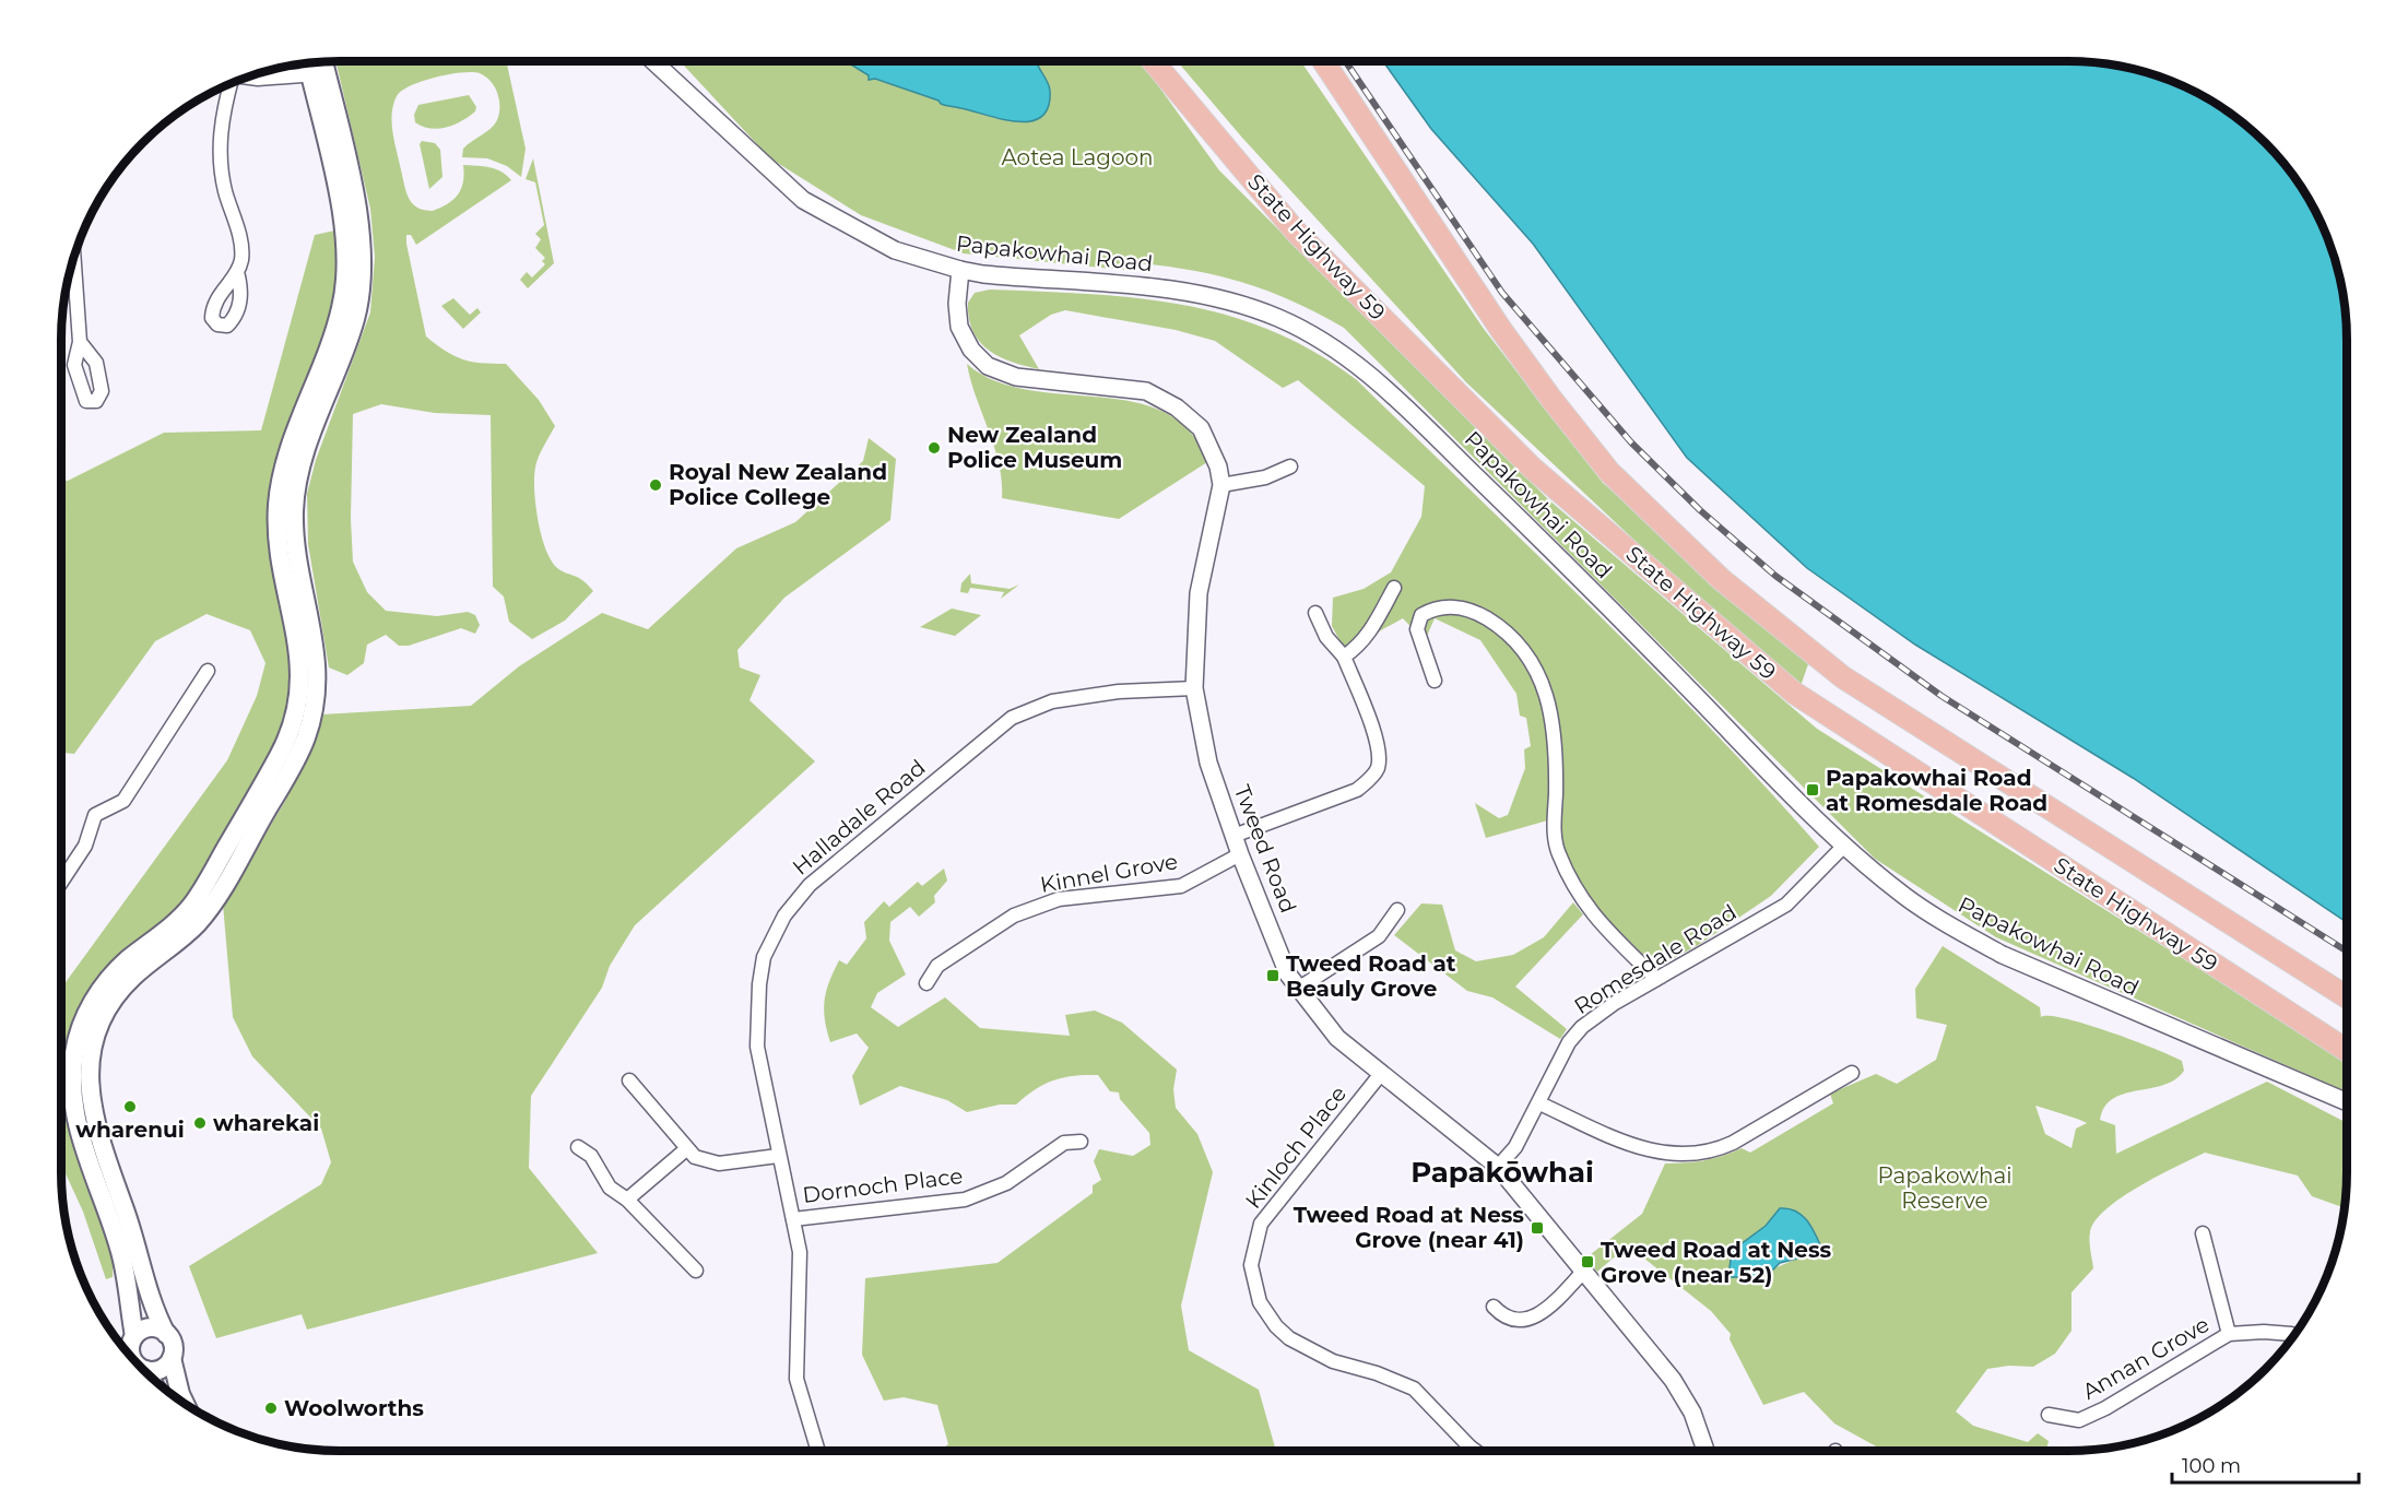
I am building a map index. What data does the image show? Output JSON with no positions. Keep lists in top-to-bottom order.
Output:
{
  "streets": {
    "main road": ["State Highway 59"],
    "street": [
      "Papakowhai Road",
      "Halladale Road",
      "Tweed Road",
      "Kinnel Grove",
      "Romesdale Road",
      "Kinloch Place",
      "Dornoch Place",
      "Annan Grove"
    ]
  },
  "crossings": [
    ["Papakowhai Road", "Tweed Road"],
    ["Papakowhai Road", "Romesdale Road"],
    ["Halladale Road", "Tweed Road"],
    ["Halladale Road", "Dornoch Place"],
    ["Tweed Road", "Kinnel Grove"],
    ["Tweed Road", "Romesdale Road"],
    ["Tweed Road", "Kinloch Place"]
  ],
  "districts": ["Papakōwhai"],
  "parks": ["Aotea Lagoon", "Papakowhai Reserve"],
  "places": {
    "other": [
      "New Zealand Police Museum",
      "Royal New Zealand Police College",
      "wharenui",
      "wharekai",
      "Woolworths"
    ],
    "transit": [
      "Papakowhai Road at Romesdale Road",
      "Tweed Road at Beauly Grove",
      "Tweed Road at Ness Grove (near 41)",
      "Tweed Road at Ness Grove (near 52)"
    ]
  },
  "scale_bar": "100 m"
}
